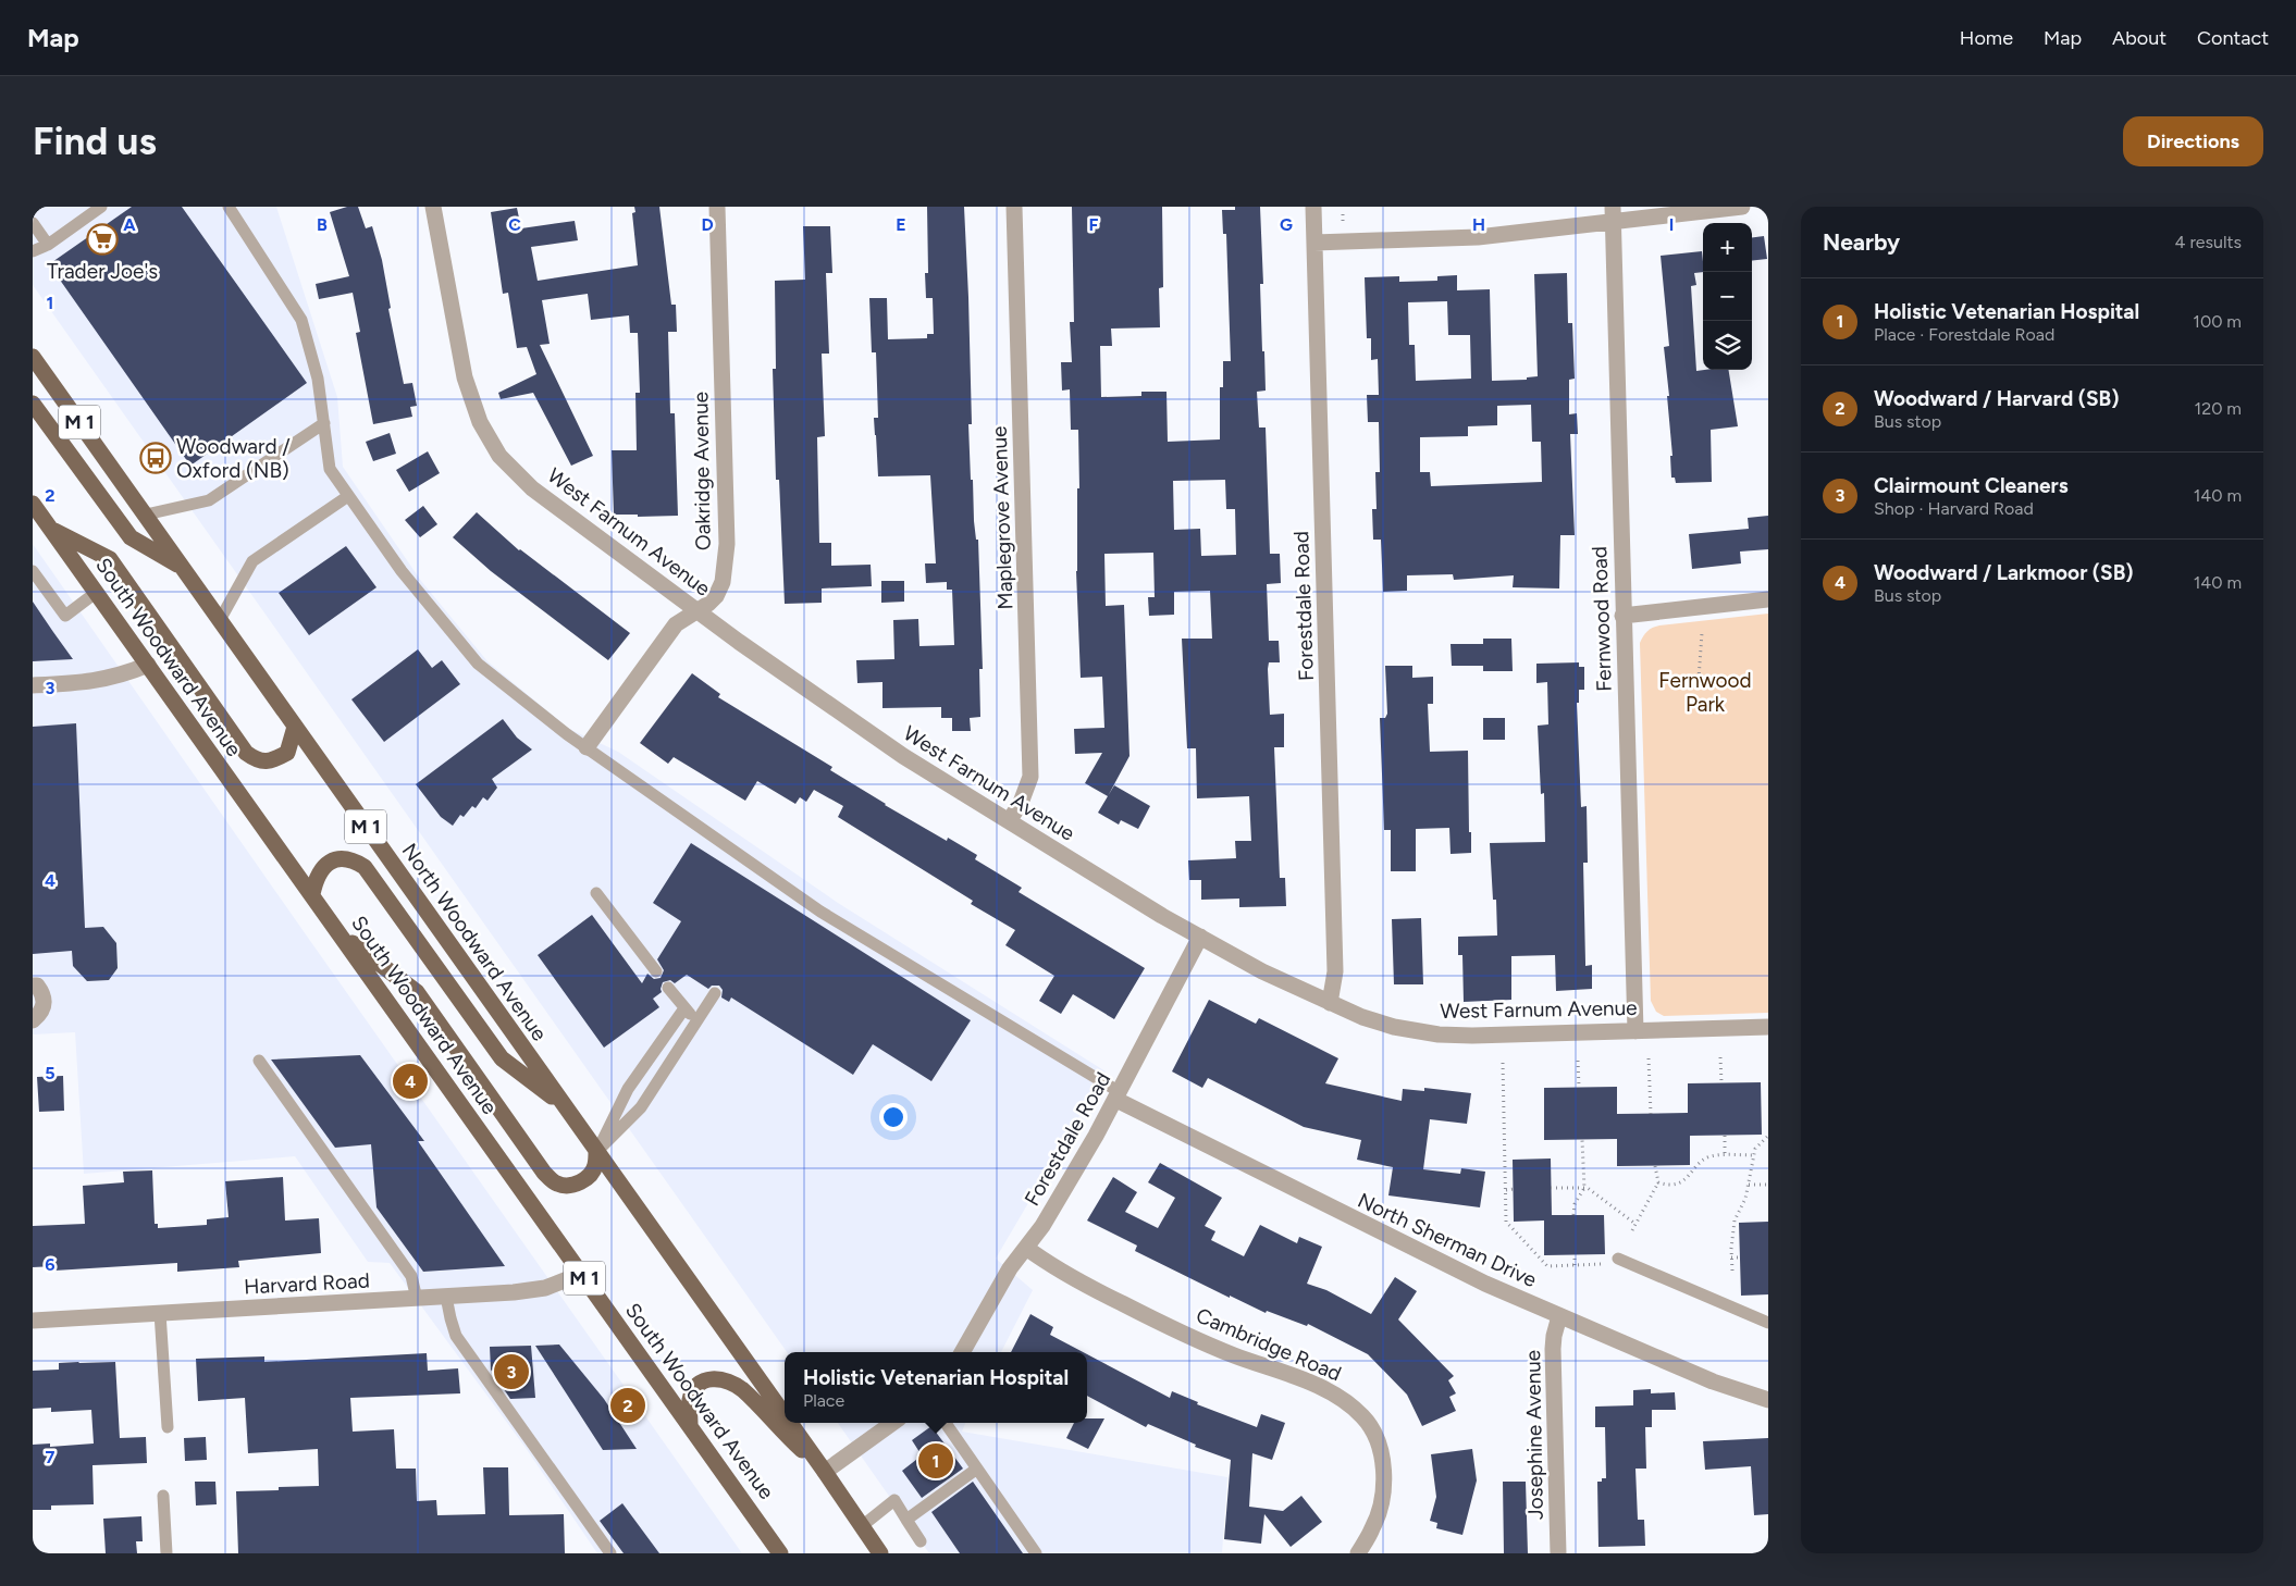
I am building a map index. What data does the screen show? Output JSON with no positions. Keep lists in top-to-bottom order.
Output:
{
  "streets": {
    "main road": ["M 1", "South Woodward Avenue", "North Woodward Avenue"],
    "street": [
      "Oakridge Avenue",
      "Maplegrove Avenue",
      "West Farnum Avenue",
      "Forestdale Road",
      "Fernwood Road",
      "North Sherman Drive",
      "Harvard Road",
      "Cambridge Road",
      "Josephine Avenue"
    ]
  },
  "crossings": [
    ["Oakridge Avenue", "West Farnum Avenue"],
    ["Maplegrove Avenue", "West Farnum Avenue"],
    ["West Farnum Avenue", "Forestdale Road"],
    ["West Farnum Avenue", "Fernwood Road"],
    ["Forestdale Road", "North Sherman Drive"],
    ["Forestdale Road", "Cambridge Road"],
    ["South Woodward Avenue", "Harvard Road"],
    ["North Sherman Drive", "Josephine Avenue"]
  ],
  "parks": ["Fernwood Park"],
  "places": {
    "supermarket": ["Trader Joe's"],
    "bus stop": ["Woodward / Oxford (NB)"]
  },
  "page": {
    "header": "Map",
    "nav": [
      "Home",
      "Map",
      "About",
      "Contact"
    ],
    "buttons": "Directions",
    "title": "Find us",
    "heading": ["Nearby", "4 results"],
    "map_buttons": ["+", "−"],
    "list": [
      {
        "mark": "1",
        "name": "Holistic Vetenarian Hospital",
        "note": "Place · Forestdale Road",
        "value": "100 m"
      },
      {
        "mark": "2",
        "name": "Woodward / Harvard (SB)",
        "note": "Bus stop",
        "value": "120 m"
      },
      {
        "mark": "3",
        "name": "Clairmount Cleaners",
        "note": "Shop · Harvard Road",
        "value": "140 m"
      },
      {
        "mark": "4",
        "name": "Woodward / Larkmoor (SB)",
        "note": "Bus stop",
        "value": "140 m"
      }
    ],
    "pins": [
      "4",
      "3",
      "2",
      "1"
    ],
    "popup": ["Holistic Vetenarian Hospital", "Place"]
  },
  "grid": {
    "columns": [
      "A",
      "B",
      "C",
      "D",
      "E",
      "F",
      "G",
      "H",
      "I"
    ],
    "rows": [
      "1",
      "2",
      "3",
      "4",
      "5",
      "6",
      "7"
    ]
  }
}
